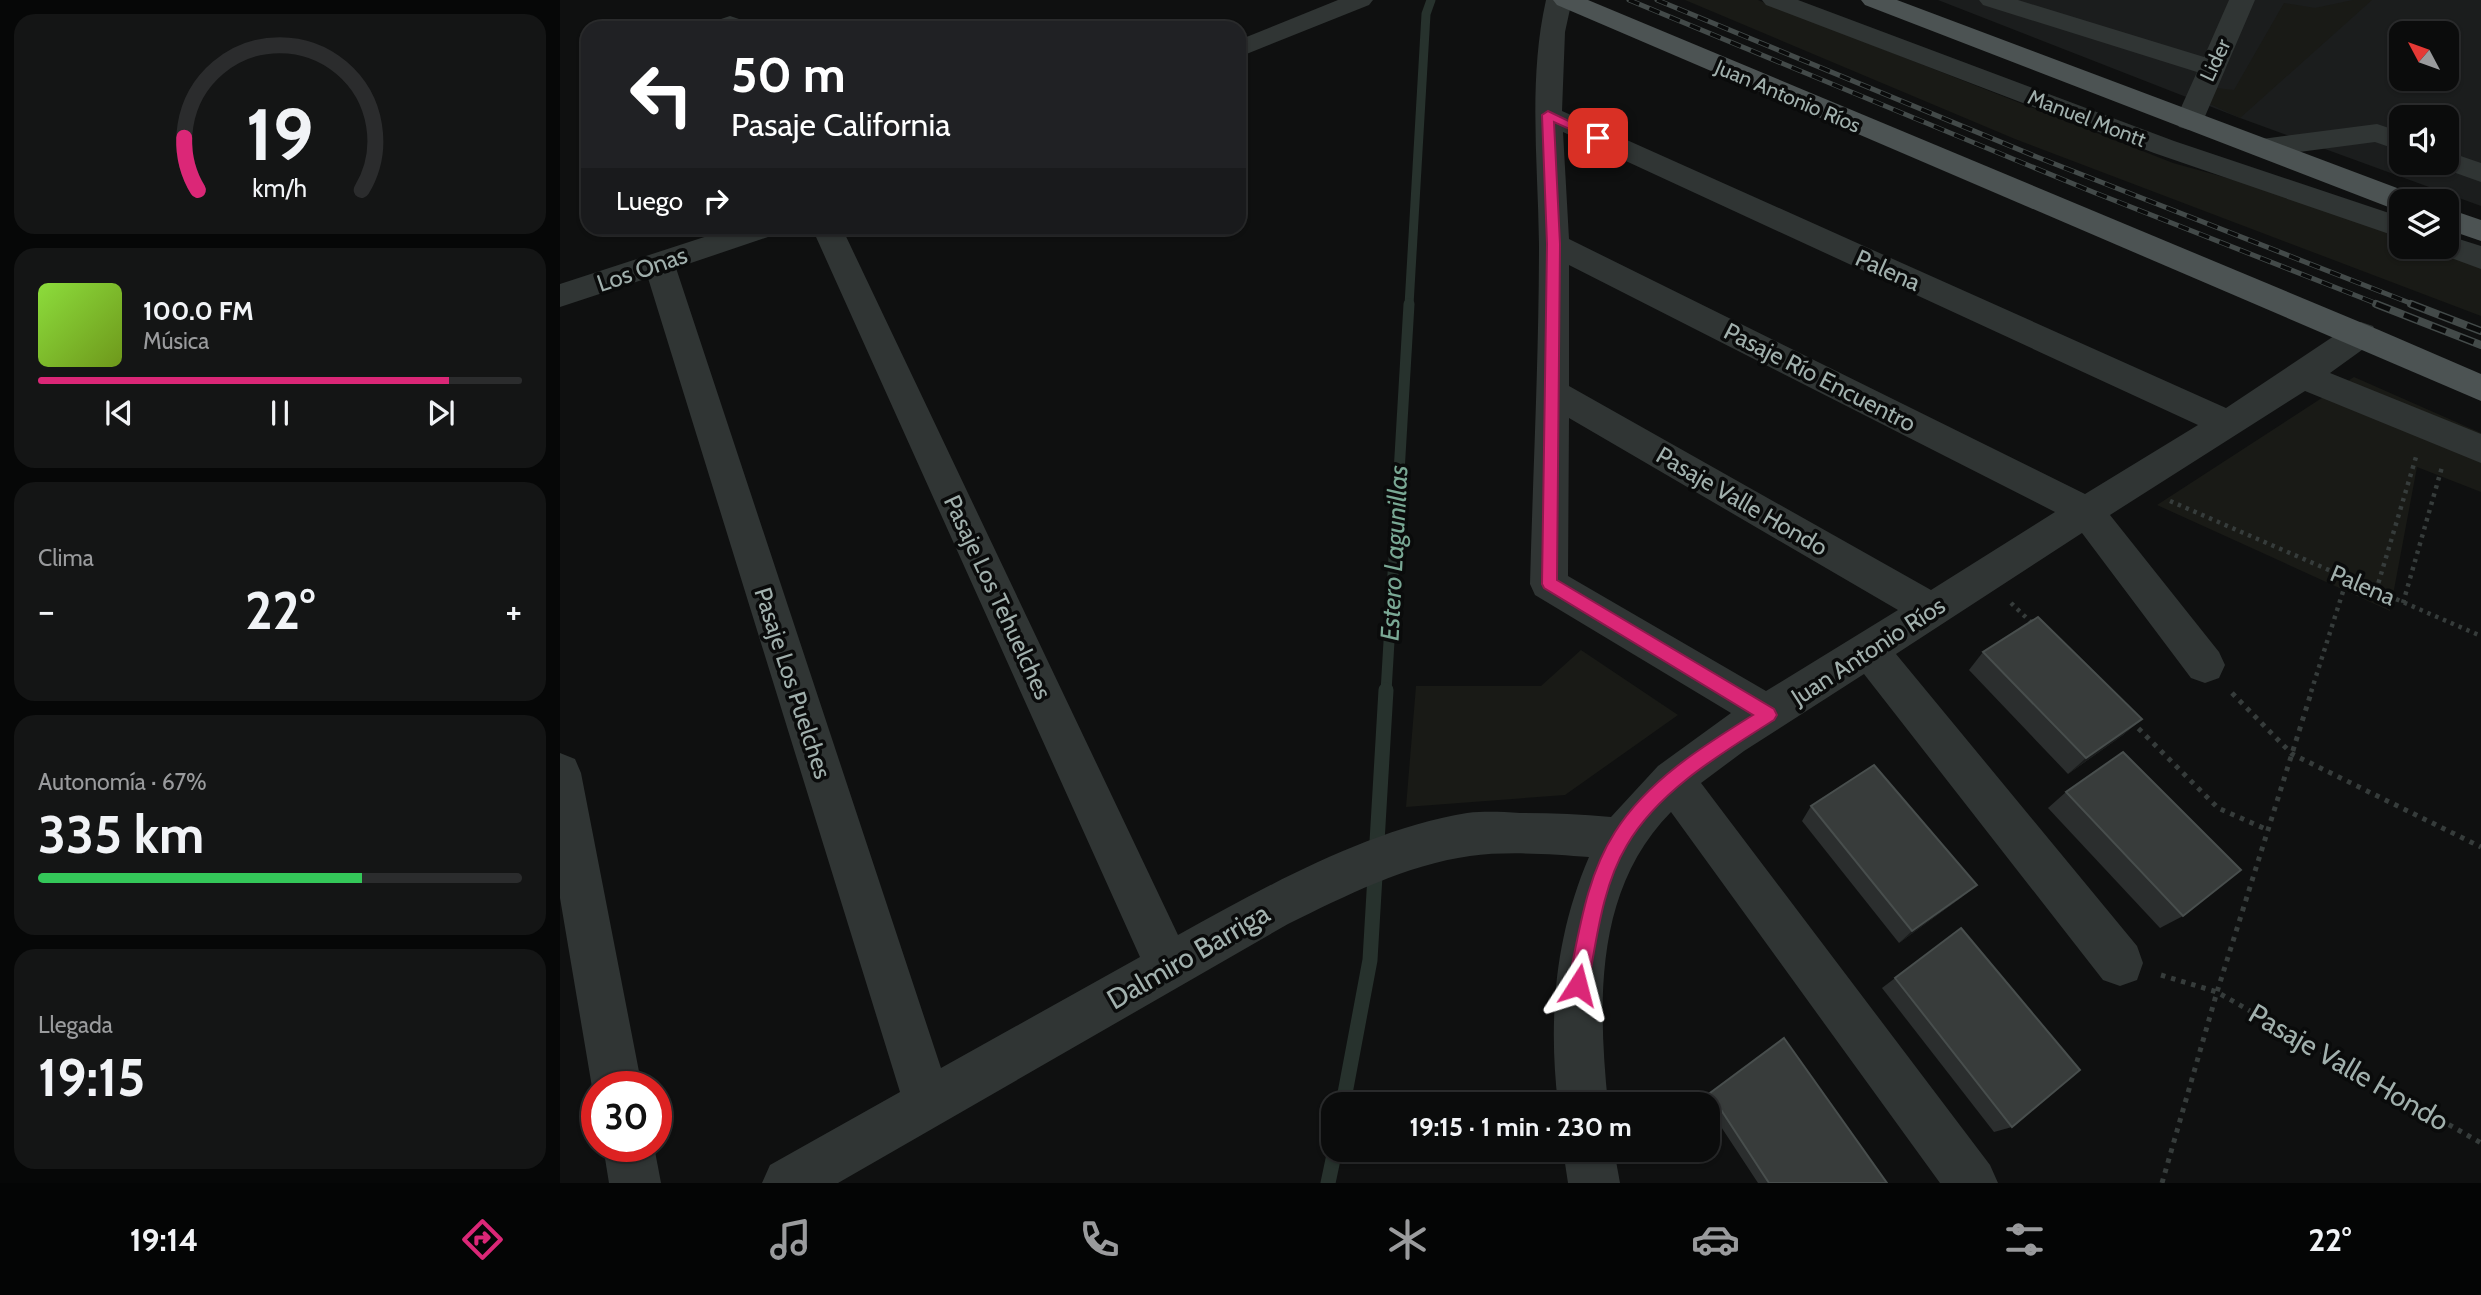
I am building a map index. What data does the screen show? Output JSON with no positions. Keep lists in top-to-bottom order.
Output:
{
  "streets": {
    "main road": ["Juan Antonio Ríos", "Manuel Montt"],
    "street": [
      "Lider",
      "Los Onas",
      "Palena",
      "Pasaje Río Encuentro",
      "Pasaje Valle Hondo",
      "Pasaje Los Tehuelches",
      "Pasaje Los Puelches",
      "Dalmiro Barriga"
    ]
  },
  "crossings": [
    ["Lider", "Manuel Montt"],
    ["Juan Antonio Ríos", "Palena"],
    ["Juan Antonio Ríos", "Pasaje Río Encuentro"],
    ["Juan Antonio Ríos", "Pasaje Valle Hondo"],
    ["Juan Antonio Ríos", "Dalmiro Barriga"],
    ["Los Onas", "Pasaje Los Puelches"],
    ["Pasaje Los Tehuelches", "Dalmiro Barriga"],
    ["Pasaje Los Puelches", "Dalmiro Barriga"]
  ],
  "water": ["Estero Lagunillas"],
  "north": "top left",
  "page": {
    "turn": ["50 m", "Pasaje California"],
    "then": "Luego",
    "song": ["100.0 FM", "Música"],
    "tile": [
      "Clima",
      ["Autonomía · 67%", "335 km"],
      ["Llegada", "19:15"]
    ],
    "heat": ["−", "22°", "+"],
    "limit": "30",
    "trip": "19:15 · 1 min · 230 m",
    "tabs": ["19:14", "22°"],
    "gauge": ["19", "km/h"]
  }
}
